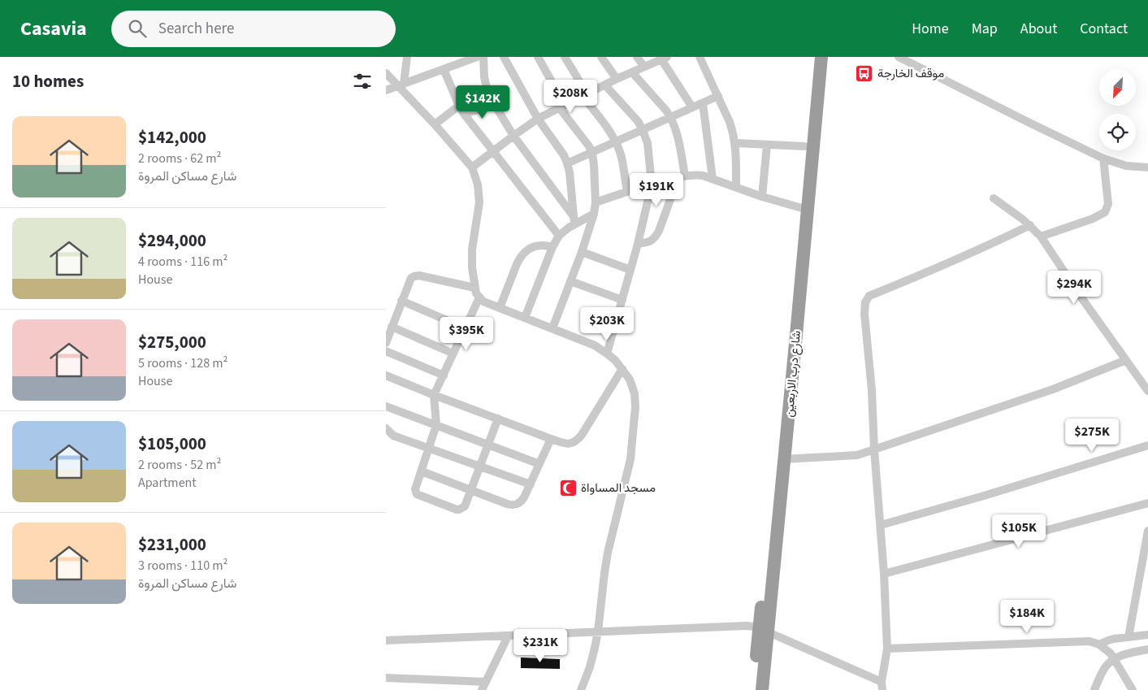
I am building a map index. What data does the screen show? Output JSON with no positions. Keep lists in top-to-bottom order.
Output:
{
  "streets": {
    "highway": ["شارع درب الاربعين"]
  },
  "places": {
    "bus stop": ["موقف الخارجة"],
    "mosque": ["مسجد المساواة"]
  },
  "north": "bottom left",
  "page": {
    "header": "Casavia",
    "search": "Search here",
    "nav": [
      "Home",
      "Map",
      "About",
      "Contact"
    ],
    "heading": "10 homes",
    "price": [
      "$208K",
      "$142K",
      "$191K",
      "$294K",
      "$203K",
      "$395K",
      "$275K",
      "$105K",
      "$184K",
      "$231K"
    ],
    "list": [
      {
        "name": "$142,000",
        "note": "2 rooms · 62 m² · شارع مساكن المروة"
      },
      {
        "name": "$294,000",
        "note": "4 rooms · 116 m² · House"
      },
      {
        "name": "$275,000",
        "note": "5 rooms · 128 m² · House"
      },
      {
        "name": "$105,000",
        "note": "2 rooms · 52 m² · Apartment"
      },
      {
        "name": "$231,000",
        "note": "3 rooms · 110 m² · شارع مساكن المروة"
      }
    ]
  }
}
